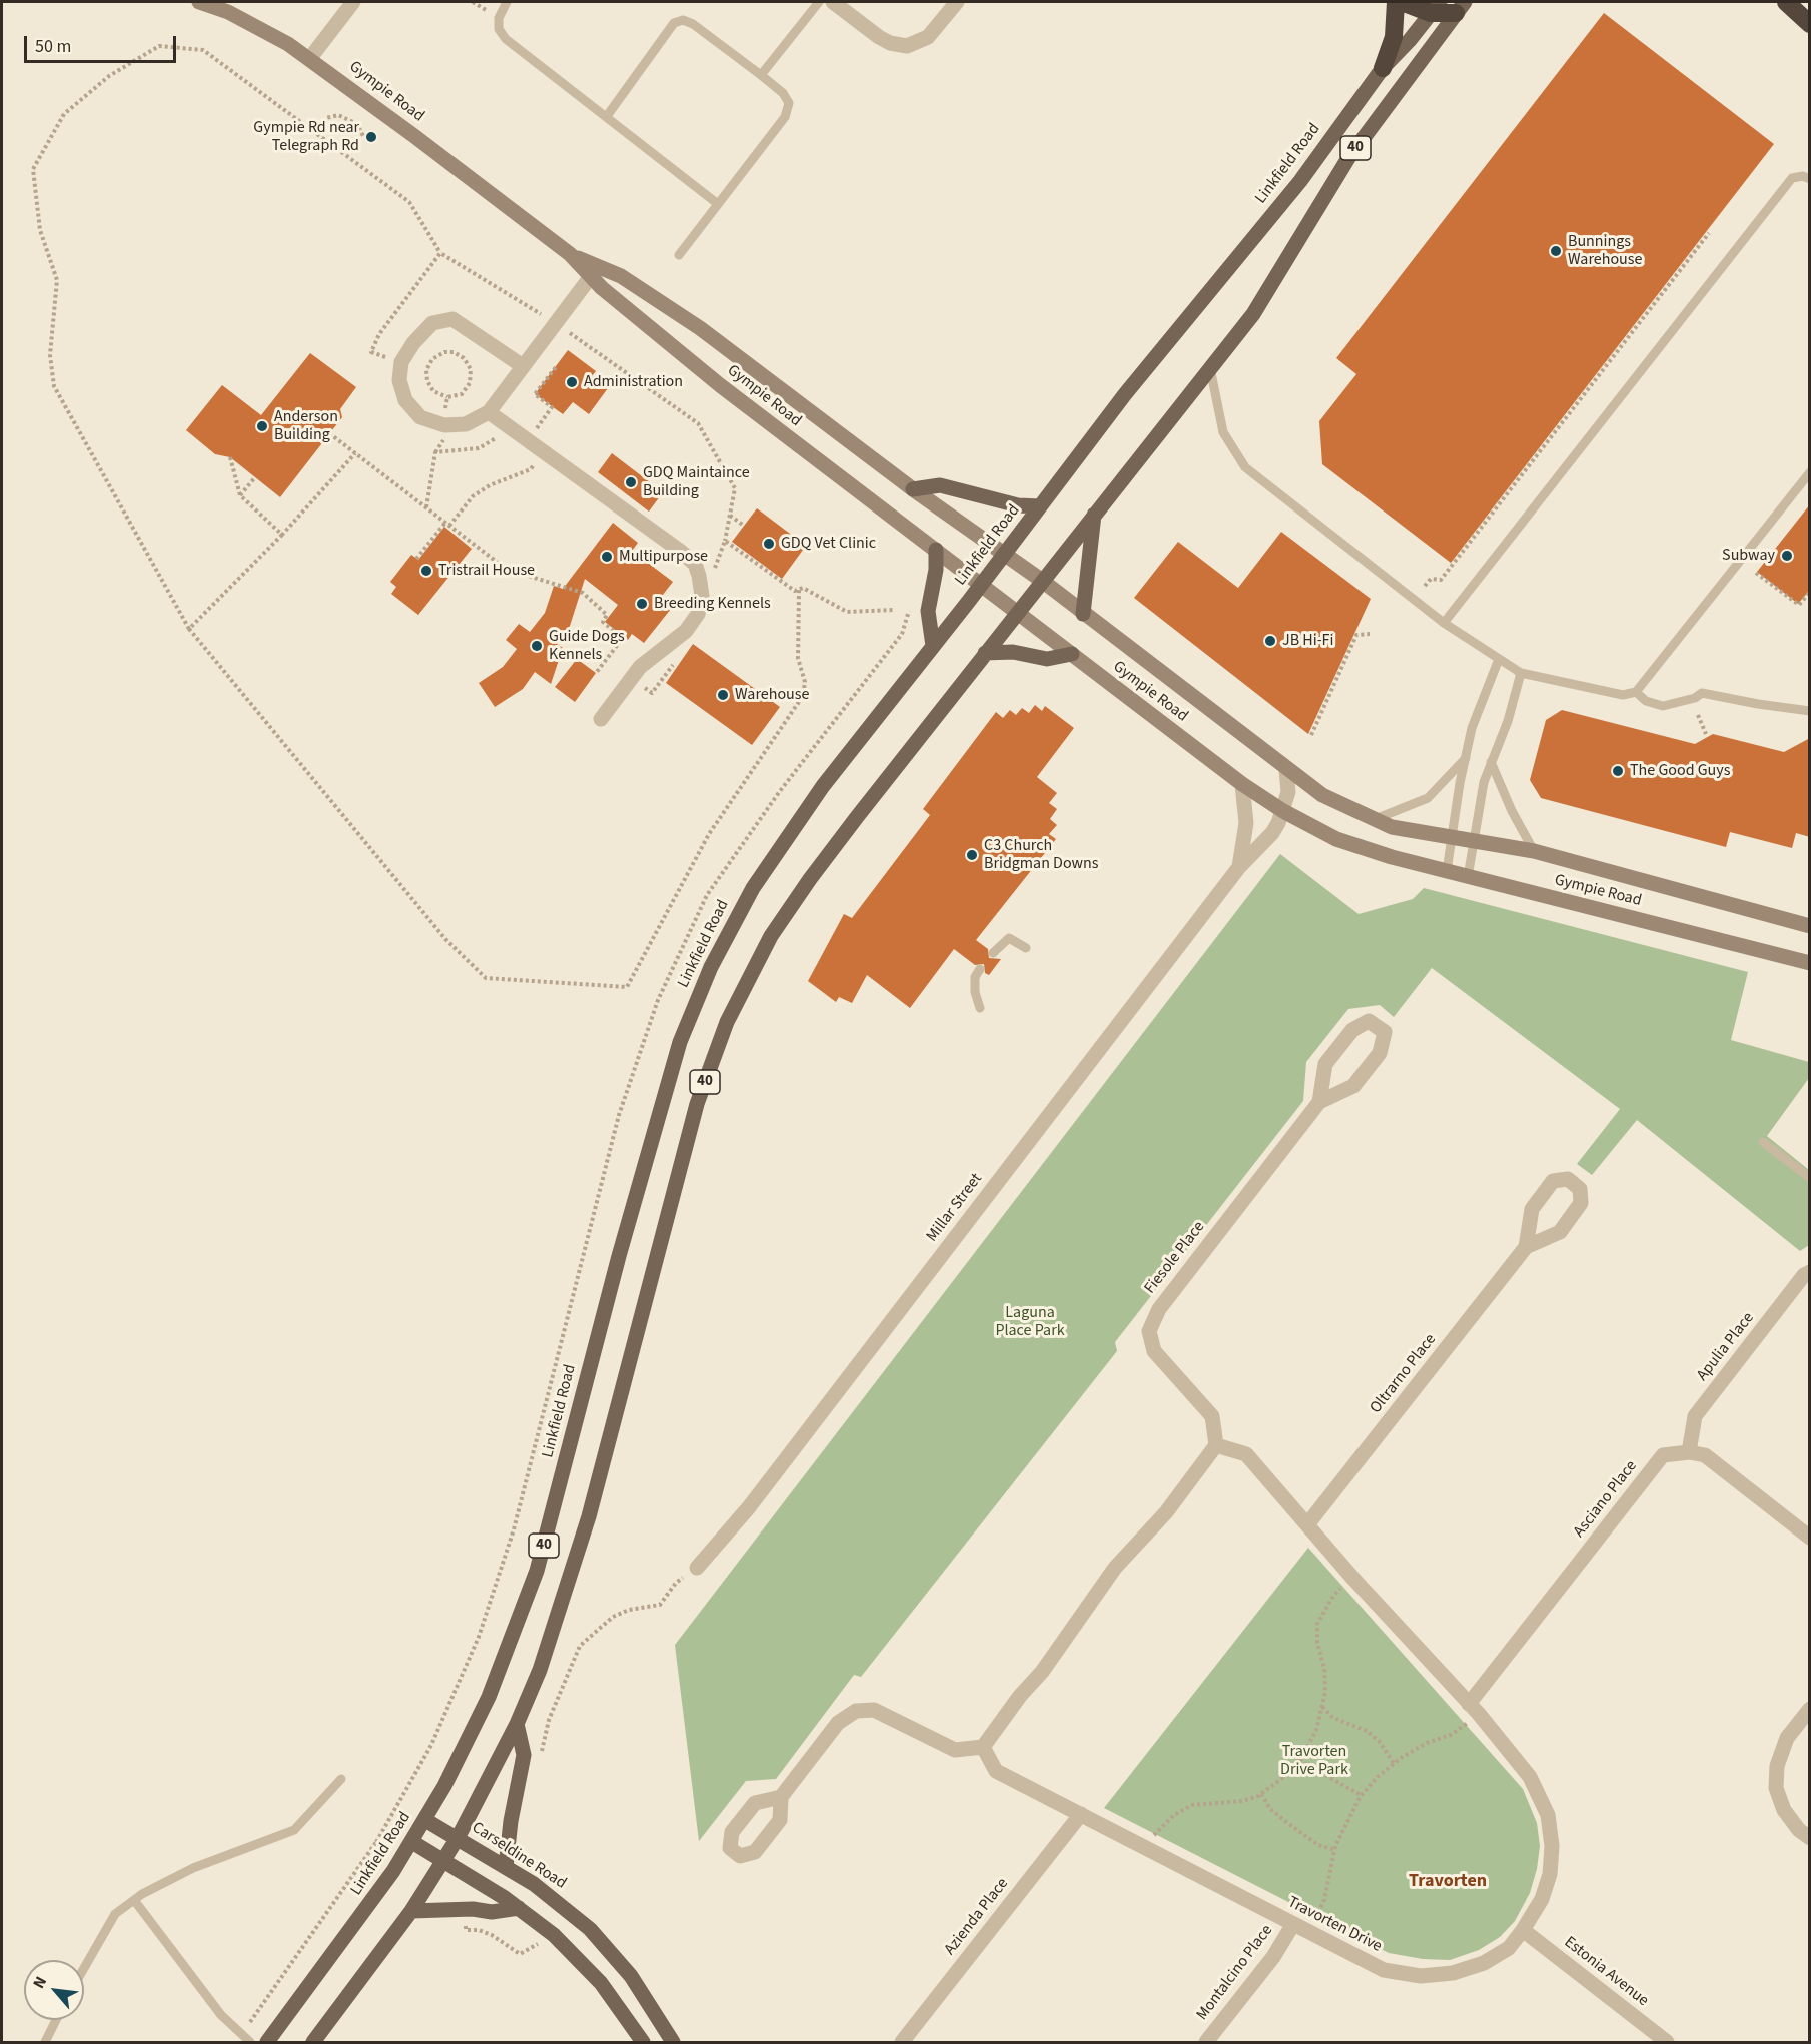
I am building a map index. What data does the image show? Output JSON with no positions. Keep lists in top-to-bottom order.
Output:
{
  "streets": {
    "main road": [
      "Gympie Road",
      "40",
      "Linkfield Road",
      "Carseldine Road"
    ],
    "street": [
      "Millar Street",
      "Fiesole Place",
      "Apulia Place",
      "Oltrarno Place",
      "Asciano Place",
      "Azienda Place",
      "Travorten Drive",
      "Estonia Avenue",
      "Montalcino Place"
    ]
  },
  "crossings": [
    ["Gympie Road", "40"],
    ["Gympie Road", "Linkfield Road"],
    ["Gympie Road", "Millar Street"],
    ["40", "Carseldine Road"],
    ["Linkfield Road", "Carseldine Road"],
    ["Fiesole Place", "Travorten Drive"],
    ["Apulia Place", "Asciano Place"],
    ["Oltrarno Place", "Travorten Drive"],
    ["Asciano Place", "Travorten Drive"],
    ["Azienda Place", "Travorten Drive"],
    ["Travorten Drive", "Estonia Avenue"],
    ["Travorten Drive", "Montalcino Place"]
  ],
  "districts": ["Travorten"],
  "parks": ["Laguna Place Park", "Travorten Drive Park"],
  "places": [
    "Gympie Rd near Telegraph Rd",
    "Bunnings Warehouse",
    "Administration",
    "Anderson Building",
    "GDQ Maintaince Building",
    "GDQ Vet Clinic",
    "Subway",
    "Multipurpose",
    "Tristrail House",
    "Breeding Kennels",
    "JB Hi-Fi",
    "Guide Dogs Kennels",
    "Warehouse",
    "The Good Guys",
    "C3 Church Bridgman Downs"
  ],
  "scale_bar": "50 m",
  "north": "top left"
}
